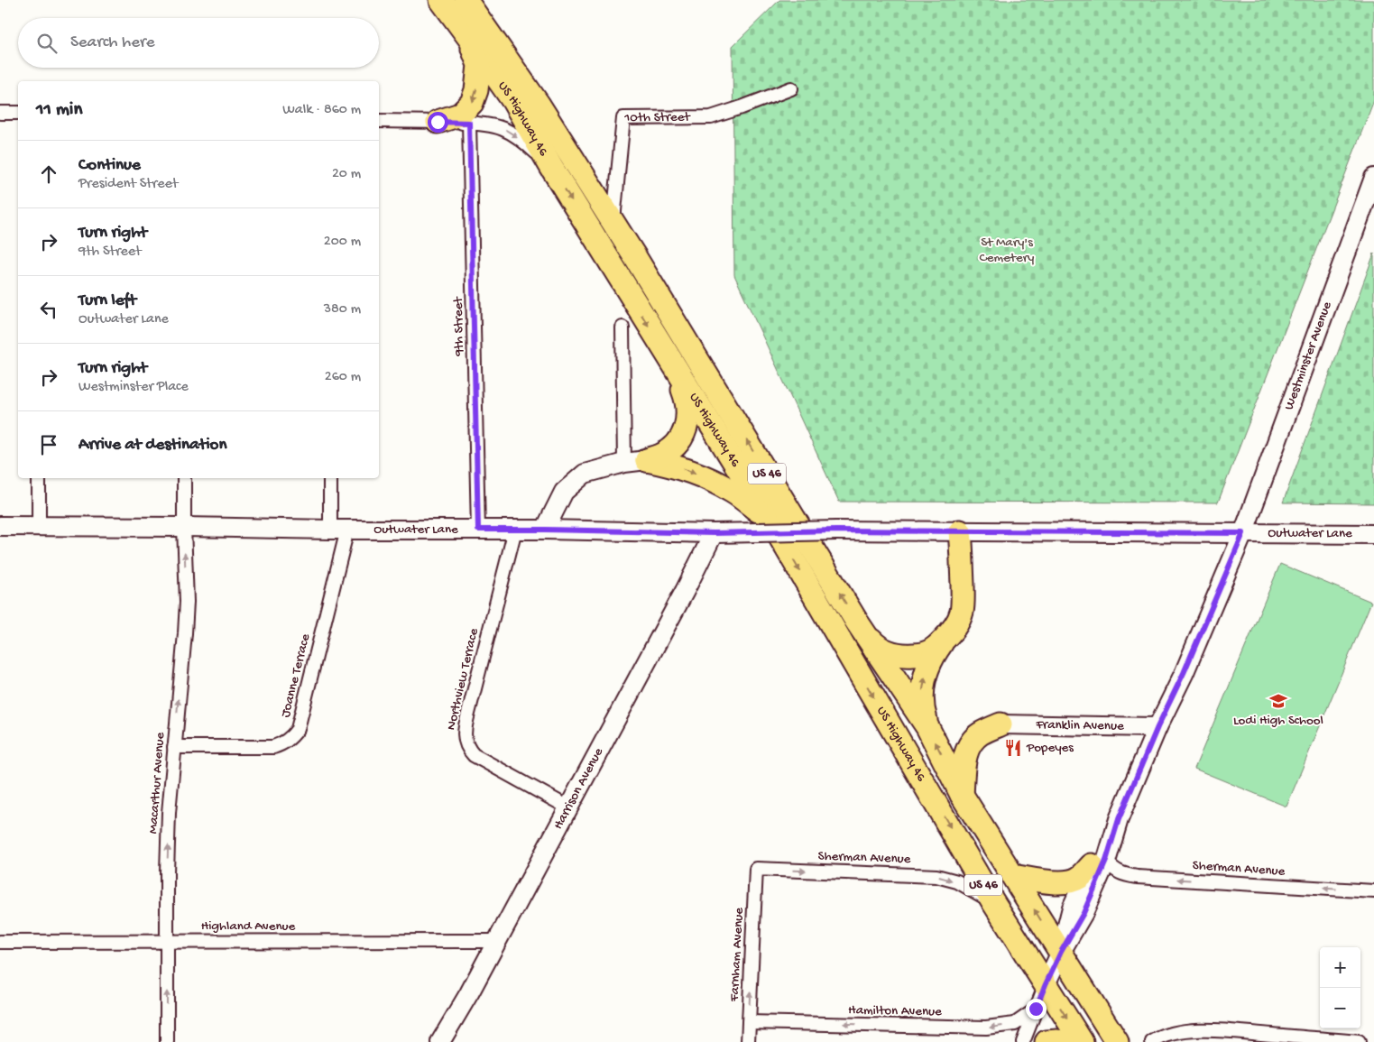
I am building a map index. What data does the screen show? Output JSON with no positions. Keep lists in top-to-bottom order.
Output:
{
  "streets": {
    "highway": ["US Highway 46", "US 46"],
    "street": [
      "10th Street",
      "9th Street",
      "Westminster Avenue",
      "Outwater Lane",
      "Joanne Terrace",
      "Northview Terrace",
      "Franklin Avenue",
      "Macarthur Avenue",
      "Harrison Avenue",
      "Sherman Avenue",
      "Highland Avenue",
      "Farnham Avenue",
      "Hamilton Avenue"
    ]
  },
  "crossings": [
    ["US Highway 46", "10th Street"],
    ["US Highway 46", "Westminster Avenue"],
    ["US Highway 46", "US 46"],
    ["US Highway 46", "Outwater Lane"],
    ["US Highway 46", "Sherman Avenue"],
    ["9th Street", "Outwater Lane"],
    ["Westminster Avenue", "US 46"],
    ["Westminster Avenue", "Outwater Lane"],
    ["Westminster Avenue", "Franklin Avenue"],
    ["Westminster Avenue", "Sherman Avenue"],
    ["Outwater Lane", "Joanne Terrace"],
    ["Outwater Lane", "Northview Terrace"],
    ["Outwater Lane", "Macarthur Avenue"],
    ["Outwater Lane", "Harrison Avenue"],
    ["Joanne Terrace", "Macarthur Avenue"],
    ["Northview Terrace", "Harrison Avenue"],
    ["Macarthur Avenue", "Highland Avenue"],
    ["Harrison Avenue", "Highland Avenue"],
    ["Sherman Avenue", "Farnham Avenue"],
    ["Farnham Avenue", "Hamilton Avenue"]
  ],
  "one_way": ["Macarthur Avenue", "Farnham Avenue", "Hamilton Avenue"],
  "parks": ["St Mary's Cemetery"],
  "places": {
    "school or university": ["Lodi High School"],
    "restaurant": ["Popeyes"]
  },
  "page": {
    "search": "Search here",
    "heading": ["11 min", "Walk · 860 m"],
    "list": [
      ["Continue", "President Street", "20 m"],
      ["Turn right", "9th Street", "200 m"],
      ["Turn left", "Outwater Lane", "380 m"],
      ["Turn right", "Westminster Place", "260 m"],
      "Arrive at destination"
    ],
    "map_buttons": ["+", "−"]
  }
}
